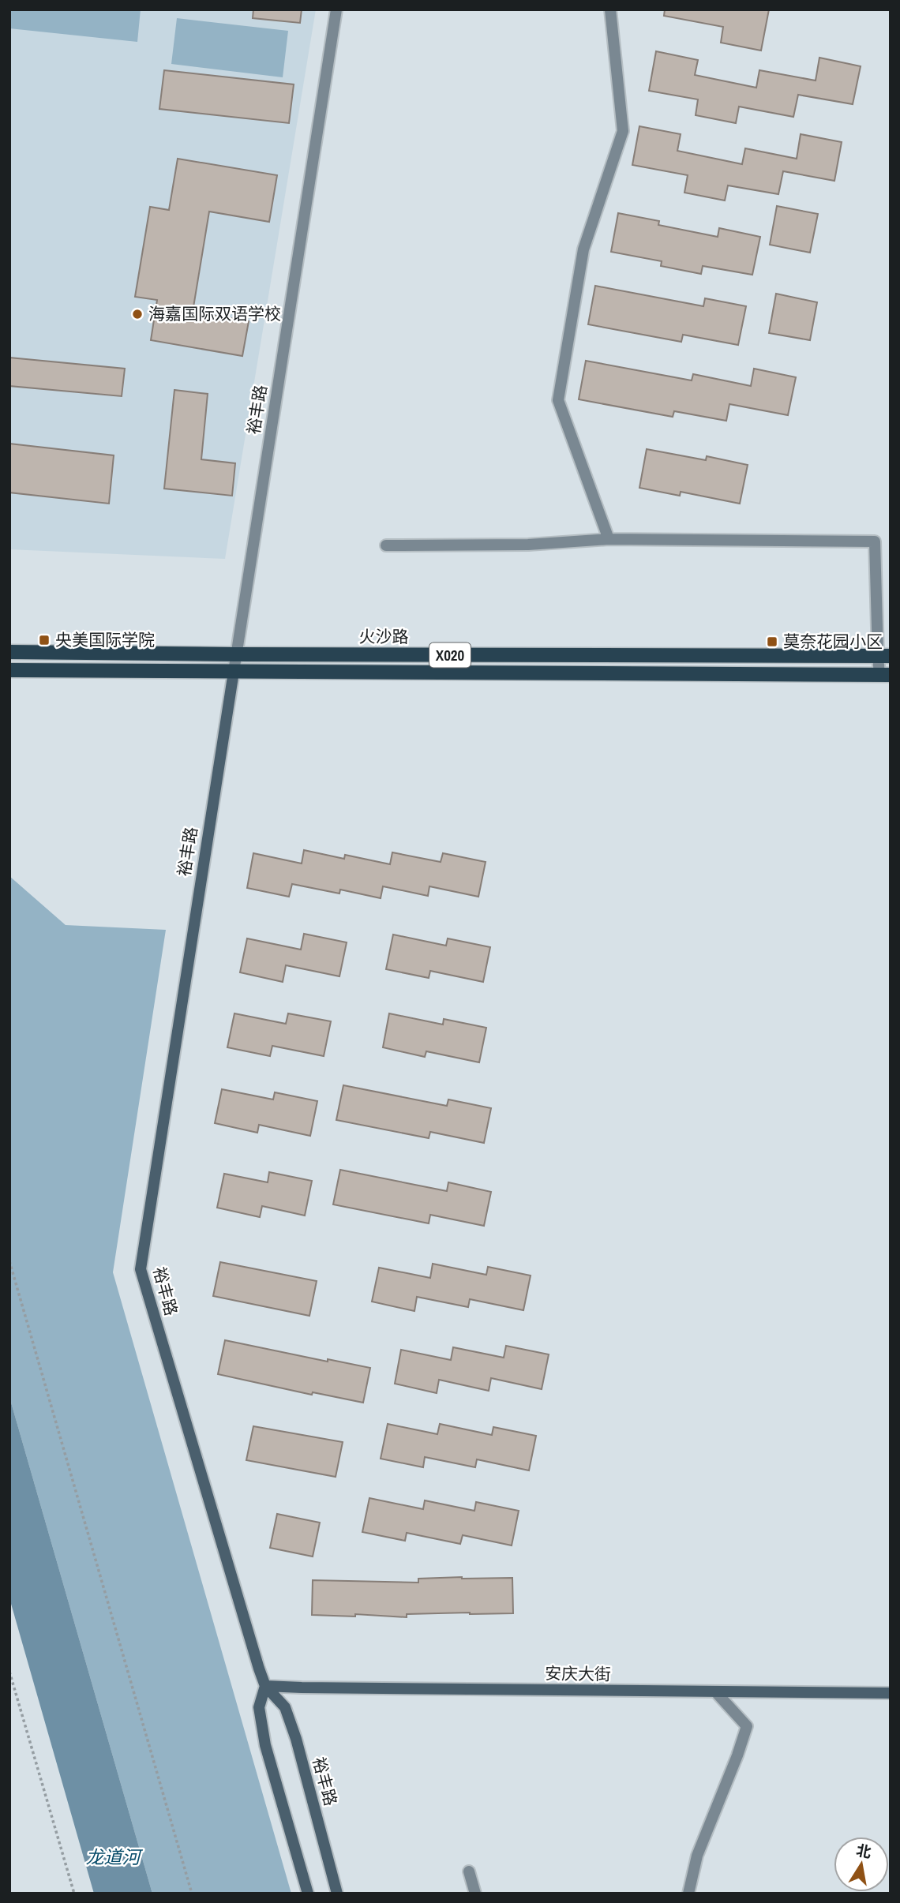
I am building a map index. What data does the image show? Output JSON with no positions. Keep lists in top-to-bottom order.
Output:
{
  "streets": {
    "main road": ["火沙路", "X020"],
    "street": ["裕丰路", "安庆大街"]
  },
  "crossings": [
    ["裕丰路", "火沙路"],
    ["裕丰路", "X020"],
    ["裕丰路", "安庆大街"]
  ],
  "water": ["龙道河"],
  "places": {
    "other": ["海嘉国际双语学校"],
    "transit": ["央美国际学院", "莫奈花园小区"]
  },
  "north": "top"
}
